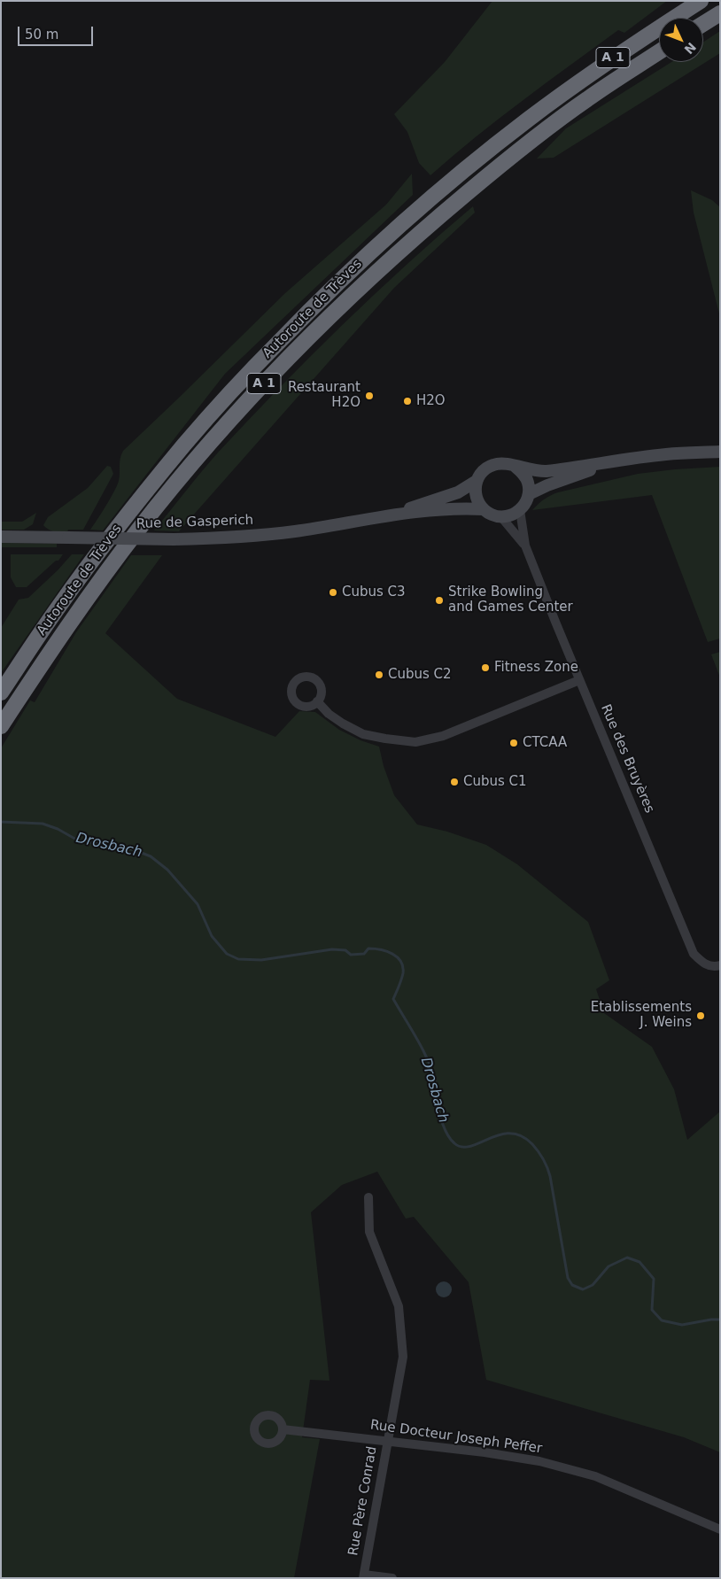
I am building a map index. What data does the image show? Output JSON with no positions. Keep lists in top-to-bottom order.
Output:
{
  "streets": {
    "highway": ["A 1", "Autoroute de Trèves"],
    "main road": ["Rue de Gasperich"],
    "street": ["Rue des Bruyères", "Rue Docteur Joseph Peffer", "Rue Père Conrad"]
  },
  "crossings": [
    ["A 1", "Autoroute de Trèves"],
    ["Rue Docteur Joseph Peffer", "Rue Père Conrad"]
  ],
  "water": ["Drosbach"],
  "places": [
    "Restaurant H2O",
    "H2O",
    "Cubus C3",
    "Strike Bowling and Games Center",
    "Fitness Zone",
    "Cubus C2",
    "CTCAA",
    "Cubus C1",
    "Etablissements J. Weins"
  ],
  "scale_bar": "50 m",
  "north": "bottom right"
}
